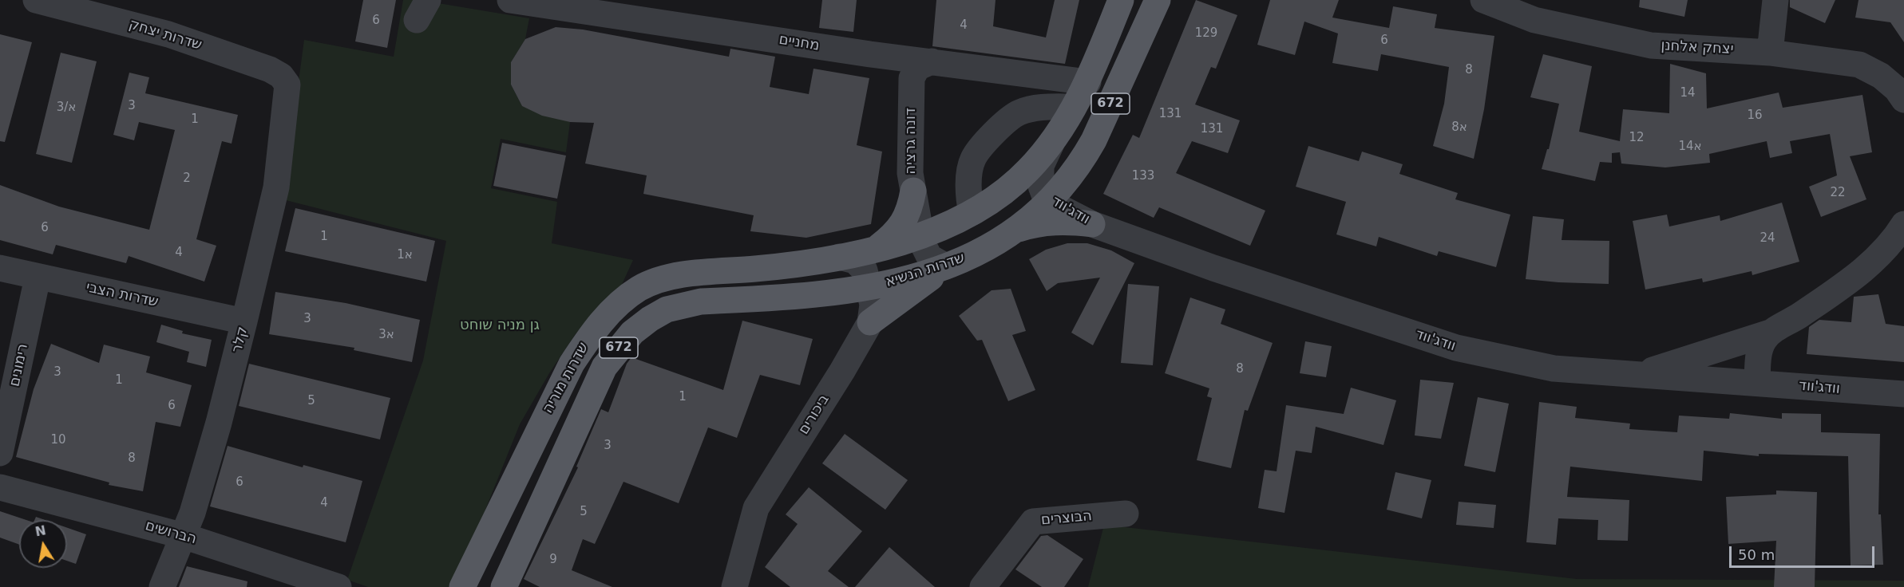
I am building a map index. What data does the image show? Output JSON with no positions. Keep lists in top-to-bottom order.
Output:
{
  "streets": {
    "main road": ["672", "שדרות הנשיא", "שדרות מוריה"],
    "street": [
      "שדרות יצחק",
      "מחניים",
      "יצחק אלחנן",
      "דונה גרציה",
      "וודג'ווד",
      "שדרות הצבי",
      "קלר",
      "רימונים",
      "ביכורים",
      "הבוצרים",
      "הברושים"
    ]
  },
  "crossings": [
    ["שדרות יצחק", "קלר"],
    ["מחניים", "672"],
    ["מחניים", "דונה גרציה"],
    ["672", "דונה גרציה"],
    ["672", "וודג'ווד"],
    ["672", "שדרות מוריה"],
    ["דונה גרציה", "שדרות הנשיא"],
    ["דונה גרציה", "שדרות מוריה"],
    ["וודג'ווד", "שדרות הנשיא"],
    ["שדרות הנשיא", "שדרות מוריה"],
    ["שדרות הנשיא", "ביכורים"],
    ["שדרות הצבי", "קלר"],
    ["שדרות הצבי", "רימונים"],
    ["קלר", "הברושים"],
    ["שדרות מוריה", "ביכורים"]
  ],
  "parks": ["גן מניה שוחט"],
  "house_numbers": [
    "6",
    "4",
    "129",
    "6",
    "8",
    "14",
    "3",
    "א/3",
    "131",
    "16",
    "1",
    "8א",
    "131",
    "12",
    "14א",
    "133",
    "2",
    "22",
    "6",
    "1",
    "24",
    "4",
    "1א",
    "3",
    "3א",
    "8",
    "3",
    "1",
    "1",
    "5",
    "6",
    "10",
    "3",
    "8",
    "6",
    "4",
    "5",
    "9"
  ],
  "scale_bar": "50 m",
  "north": "top"
}
